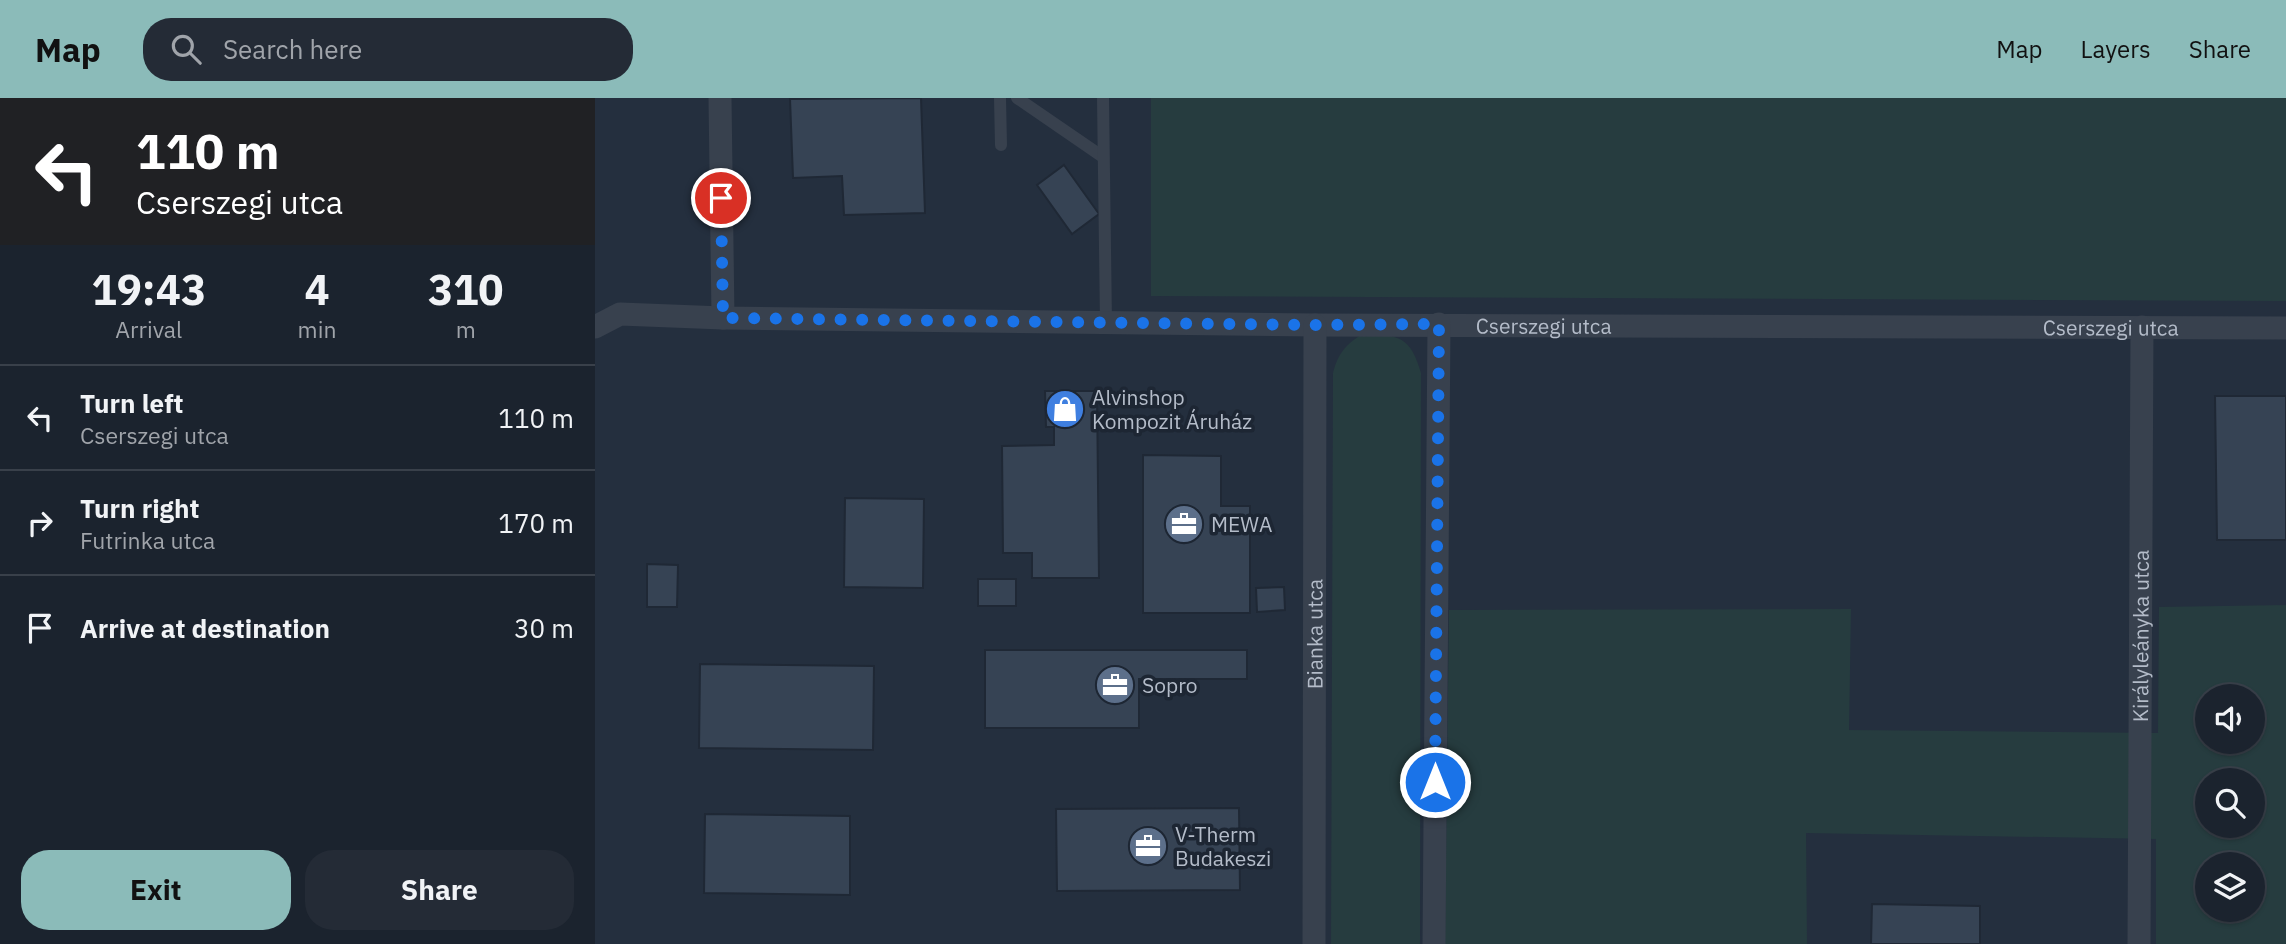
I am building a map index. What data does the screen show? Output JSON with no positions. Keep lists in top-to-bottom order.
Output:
{
  "streets": {
    "street": ["Cserszegi utca", "Bianka utca", "Királyleányka utca"]
  },
  "crossings": [
    ["Cserszegi utca", "Bianka utca"],
    ["Cserszegi utca", "Királyleányka utca"]
  ],
  "places": {
    "shop": ["Alvinshop Kompozit Áruház"],
    "office": ["MEWA", "Sopro", "V-Therm Budakeszi"]
  },
  "page": {
    "header": "Map",
    "search": "Search here",
    "nav": ["Map", "Layers", "Share"],
    "turn": ["110 m", "Cserszegi utca"],
    "eta": [
      "19:43",
      "Arrival",
      "4",
      "min",
      "310",
      "m"
    ],
    "list": [
      {
        "name": "Turn left",
        "note": "Cserszegi utca",
        "value": "110 m"
      },
      {
        "name": "Turn right",
        "note": "Futrinka utca",
        "value": "170 m"
      },
      {
        "name": "Arrive at destination",
        "value": "30 m"
      }
    ],
    "buttons": ["Exit", "Share"]
  }
}
